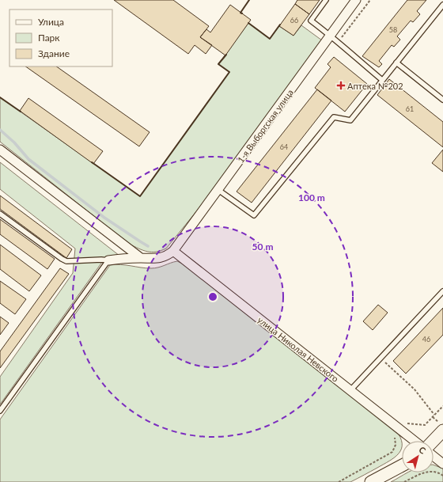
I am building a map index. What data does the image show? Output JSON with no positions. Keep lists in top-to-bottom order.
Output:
{
  "streets": {
    "street": ["1-я Выборгская улица", "улица Николая Невского"]
  },
  "crossings": [
    ["1-я Выборгская улица", "улица Николая Невского"]
  ],
  "places": {
    "health": ["Аптека №202"]
  },
  "house_numbers": [
    "66",
    "58",
    "61",
    "64",
    "46"
  ],
  "legend": ["Улица", "Парк", "Здание"],
  "north": "top right",
  "rings": ["100 m", "50 m"]
}
